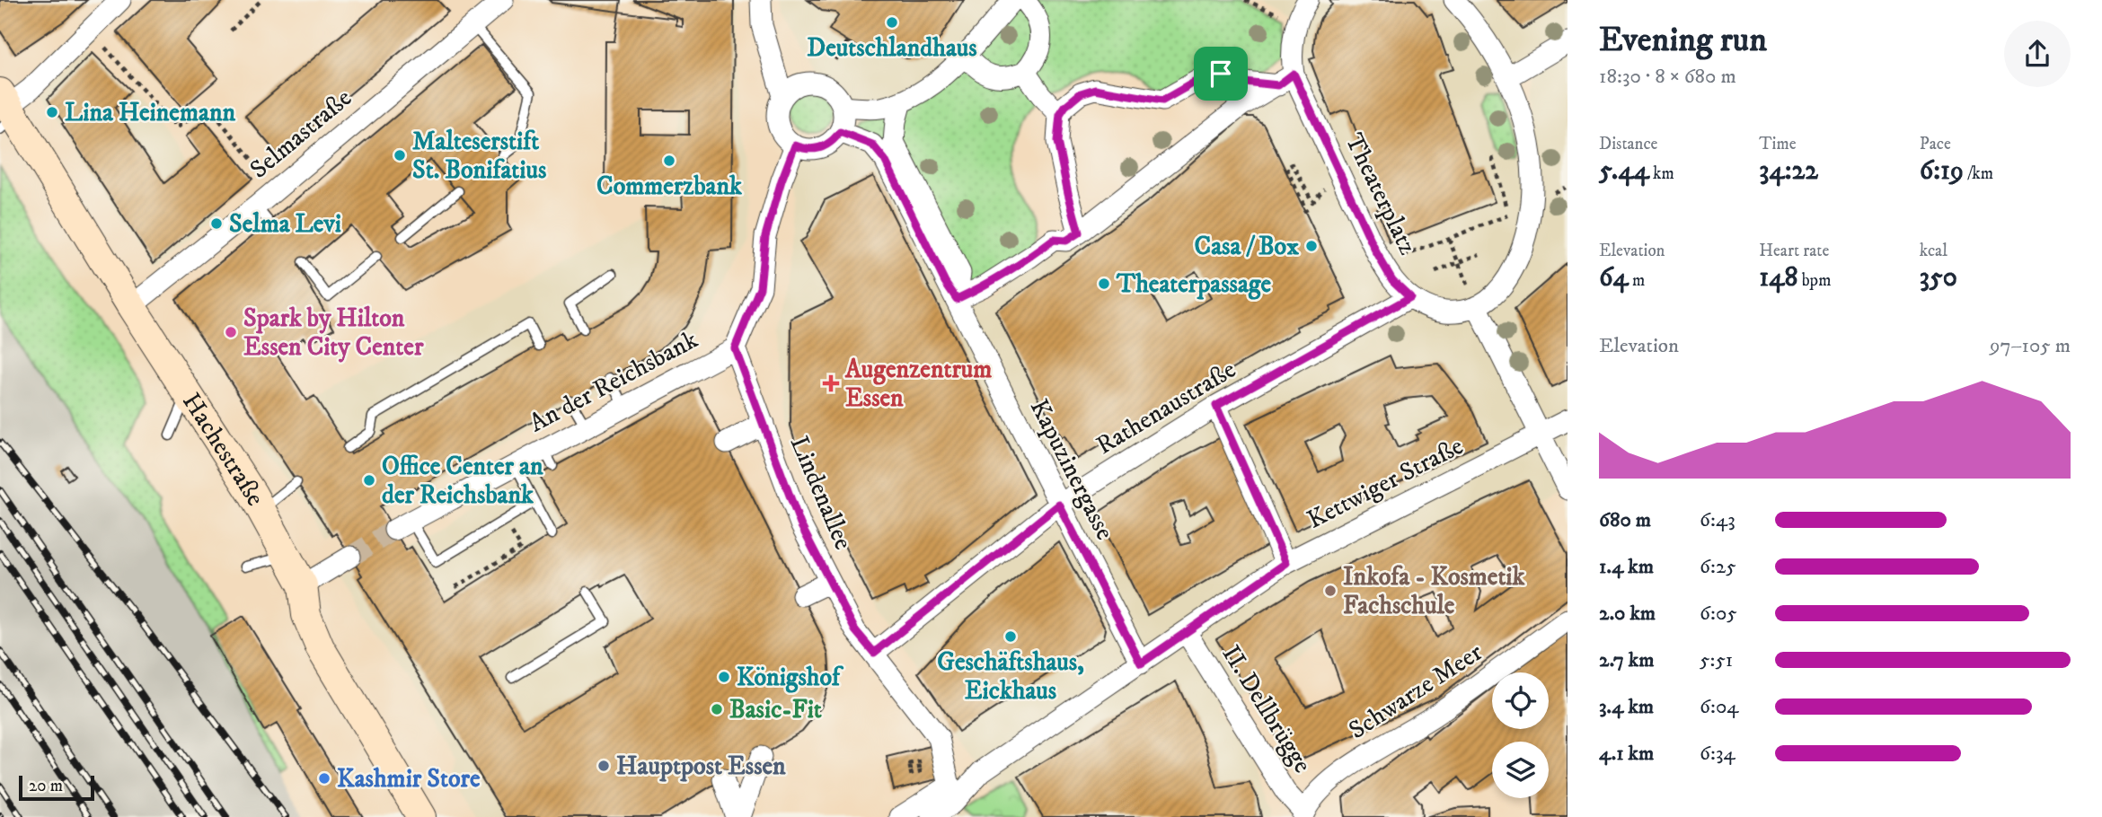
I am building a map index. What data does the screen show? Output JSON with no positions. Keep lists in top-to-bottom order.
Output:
{
  "streets": {
    "street": [
      "Selmastraße",
      "Theaterplatz",
      "An der Reichsbank",
      "Rathenaustraße",
      "Hachestraße",
      "Kapuzinergasse",
      "Kettwiger Straße",
      "Lindenallee",
      "Schwarze Meer",
      "II. Dellbrügge"
    ]
  },
  "crossings": [
    ["Selmastraße", "Hachestraße"],
    ["Theaterplatz", "Rathenaustraße"],
    ["An der Reichsbank", "Kapuzinergasse"],
    ["An der Reichsbank", "Lindenallee"],
    ["Rathenaustraße", "Kapuzinergasse"],
    ["Rathenaustraße", "Lindenallee"],
    ["Kapuzinergasse", "Kettwiger Straße"],
    ["Kettwiger Straße", "Lindenallee"],
    ["Kettwiger Straße", "II. Dellbrügge"],
    ["Schwarze Meer", "II. Dellbrügge"]
  ],
  "places": {
    "other": [
      "Deutschlandhaus",
      "Lina Heinemann",
      "Malteserstift St. Bonifatius",
      "Commerzbank",
      "Selma Levi",
      "Casa / Box",
      "Theaterpassage",
      "Spark by Hilton Essen City Center",
      "Office Center an der Reichsbank",
      "Inkofa - Kosmetik Fachschule",
      "Geschäftshaus, Eickhaus",
      "Königshof",
      "Basic-Fit",
      "Hauptpost Essen",
      "Kashmir Store"
    ],
    "health": ["Augenzentrum Essen"]
  },
  "scale_bar": "20 m",
  "page": {
    "heading": ["Evening run", "18:30 · 8 × 680 m"],
    "stats": [
      ["Distance", "5.44 km"],
      ["Time", "34:22"],
      ["Pace", "6:19 /km"],
      ["Elevation", "64 m"],
      ["Heart rate", "148 bpm"],
      ["kcal", "350"]
    ],
    "chart": ["Elevation", "97–105 m"],
    "list": [
      {
        "name": "680 m",
        "note": "6:43"
      },
      {
        "name": "1.4 km",
        "note": "6:25"
      },
      {
        "name": "2.0 km",
        "note": "6:05"
      },
      {
        "name": "2.7 km",
        "note": "5:51"
      },
      {
        "name": "3.4 km",
        "note": "6:04"
      },
      {
        "name": "4.1 km",
        "note": "6:34"
      }
    ],
    "scale": "20 m"
  }
}
